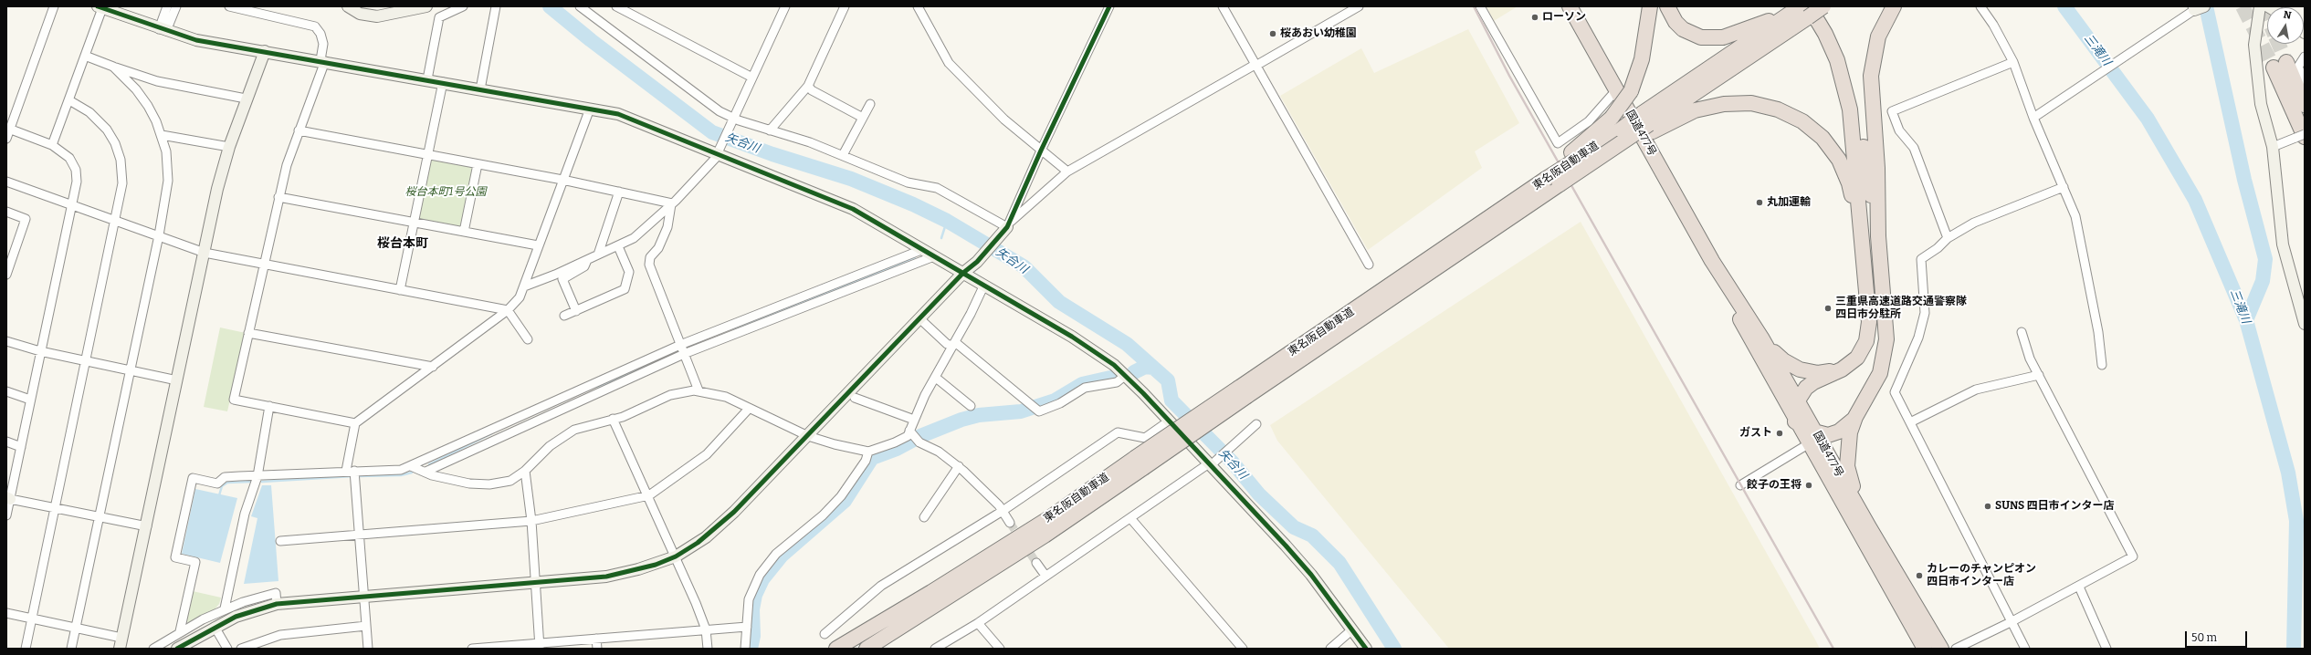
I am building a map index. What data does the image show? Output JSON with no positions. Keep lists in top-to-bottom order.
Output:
{
  "streets": {
    "highway": ["国道477号", "東名阪自動車道"]
  },
  "districts": ["桜台本町"],
  "water": ["三滝川", "矢合川"],
  "parks": ["桜台本町1号公園"],
  "places": [
    "ローソン",
    "桜あおい幼稚園",
    "丸加運輸",
    "三重県高速道路交通警察隊 四日市分駐所",
    "ガスト",
    "餃子の王将",
    "SUNS 四日市インター店",
    "カレーのチャンピオン 四日市インター店"
  ],
  "scale_bar": "50 m",
  "north": "top"
}
